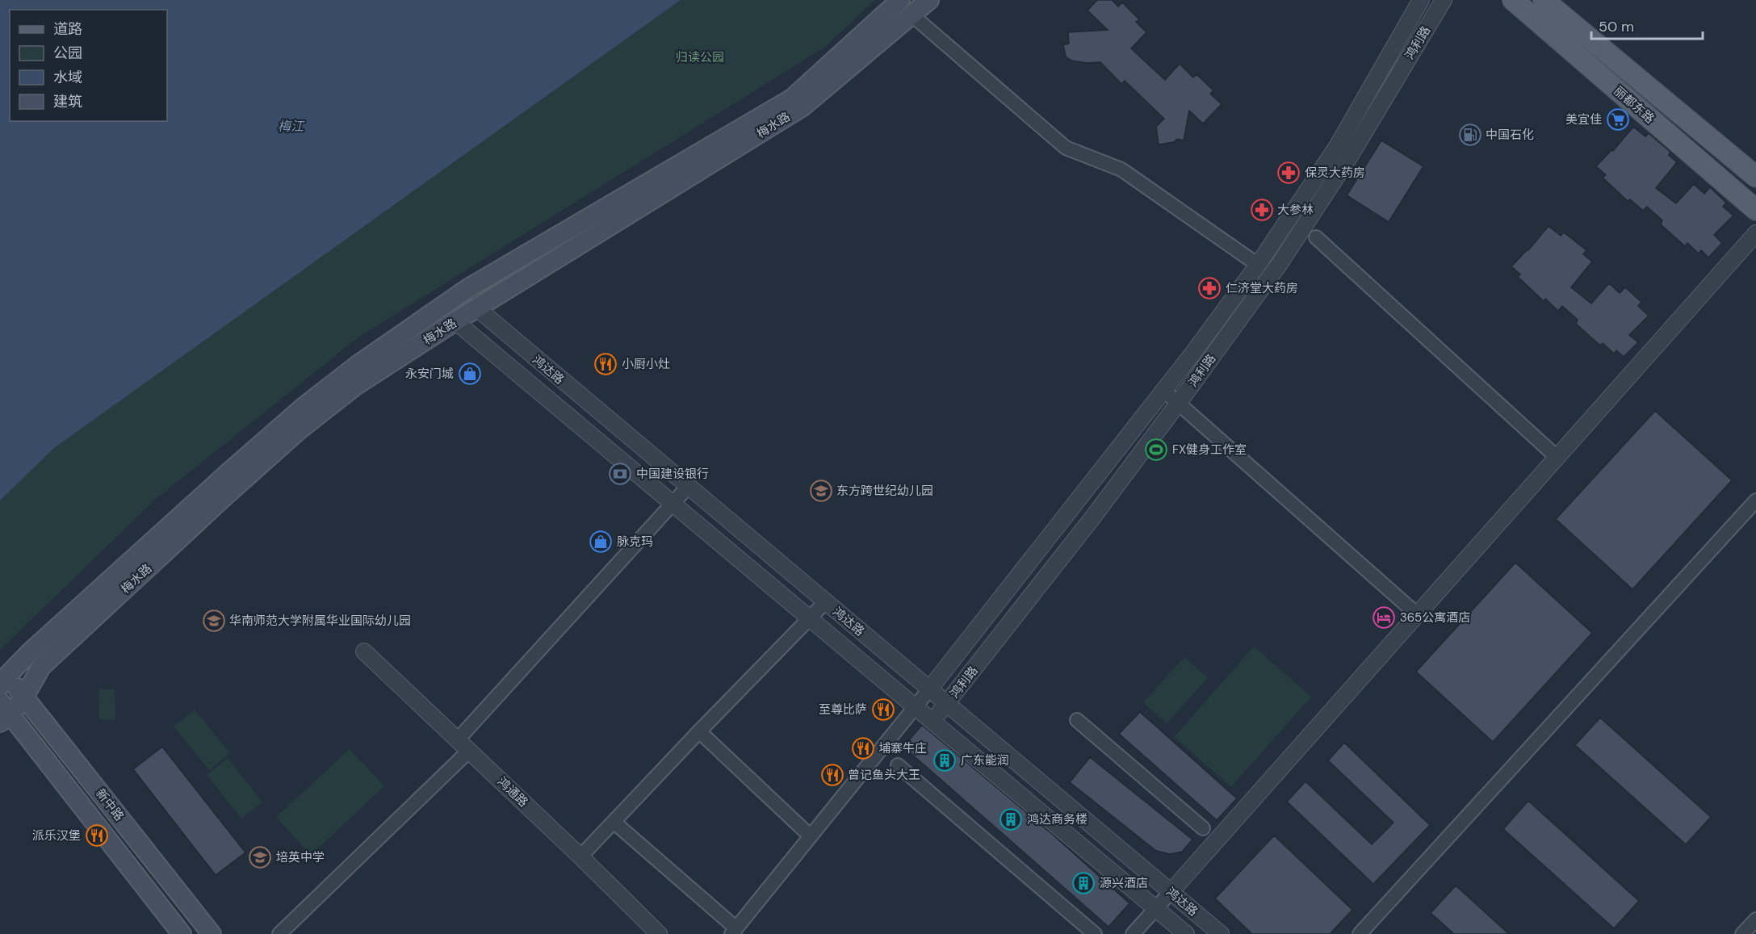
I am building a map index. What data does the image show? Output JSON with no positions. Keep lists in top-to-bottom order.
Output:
{
  "streets": {
    "main road": ["丽都东路", "梅水路", "新中路"],
    "street": ["鸿利路", "鸿达路", "鸿通路"]
  },
  "crossings": [
    ["鸿利路", "鸿达路"],
    ["梅水路", "鸿达路"],
    ["梅水路", "新中路"]
  ],
  "water": ["梅江"],
  "parks": ["归读公园"],
  "places": {
    "supermarket": ["美宜佳"],
    "fuel station": ["中国石化"],
    "pharmacy": ["保灵大药房", "大参林", "仁济堂大药房"],
    "restaurant": [
      "小厨小灶",
      "至尊比萨",
      "埔寨牛庄",
      "曾记鱼头大王",
      "派乐汉堡"
    ],
    "shop": ["永安门城", "脉克玛"],
    "sports": ["FX健身工作室"],
    "bank": ["中国建设银行"],
    "school or university": ["东方跨世纪幼儿园", "华南师范大学附属华业国际幼儿园", "培英中学"],
    "hotel": ["365公寓酒店"],
    "building": ["广东能润", "鸿达商务楼", "源兴酒店"]
  },
  "legend": [
    "道路",
    "公园",
    "水域",
    "建筑"
  ],
  "scale_bar": "50 m"
}
